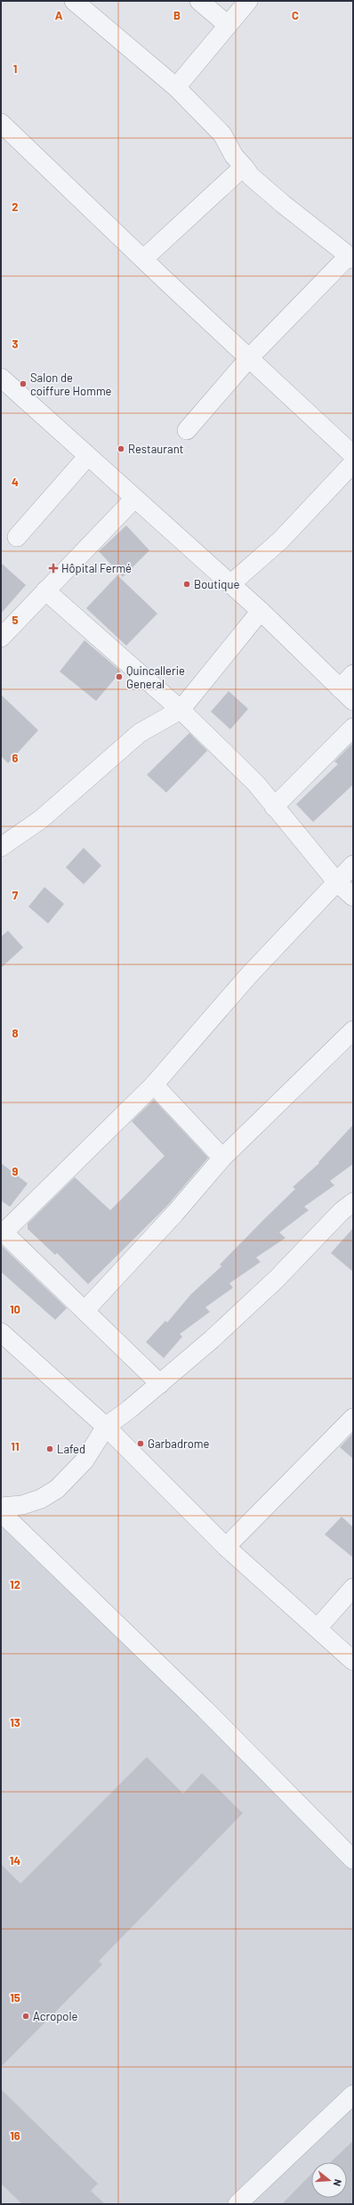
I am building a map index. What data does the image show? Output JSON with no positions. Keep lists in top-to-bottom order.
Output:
{
  "places": {
    "other": [
      "Salon de coiffure Homme",
      "Restaurant",
      "Boutique",
      "Quincallerie General",
      "Garbadrome",
      "Lafed",
      "Acropole"
    ],
    "health": ["Hôpital Fermé"]
  },
  "north": "right",
  "grid": {
    "columns": ["A", "B", "C"],
    "rows": [
      "1",
      "2",
      "3",
      "4",
      "5",
      "6",
      "7",
      "8",
      "9",
      "10",
      "11",
      "12",
      "13",
      "14",
      "15",
      "16"
    ]
  }
}
